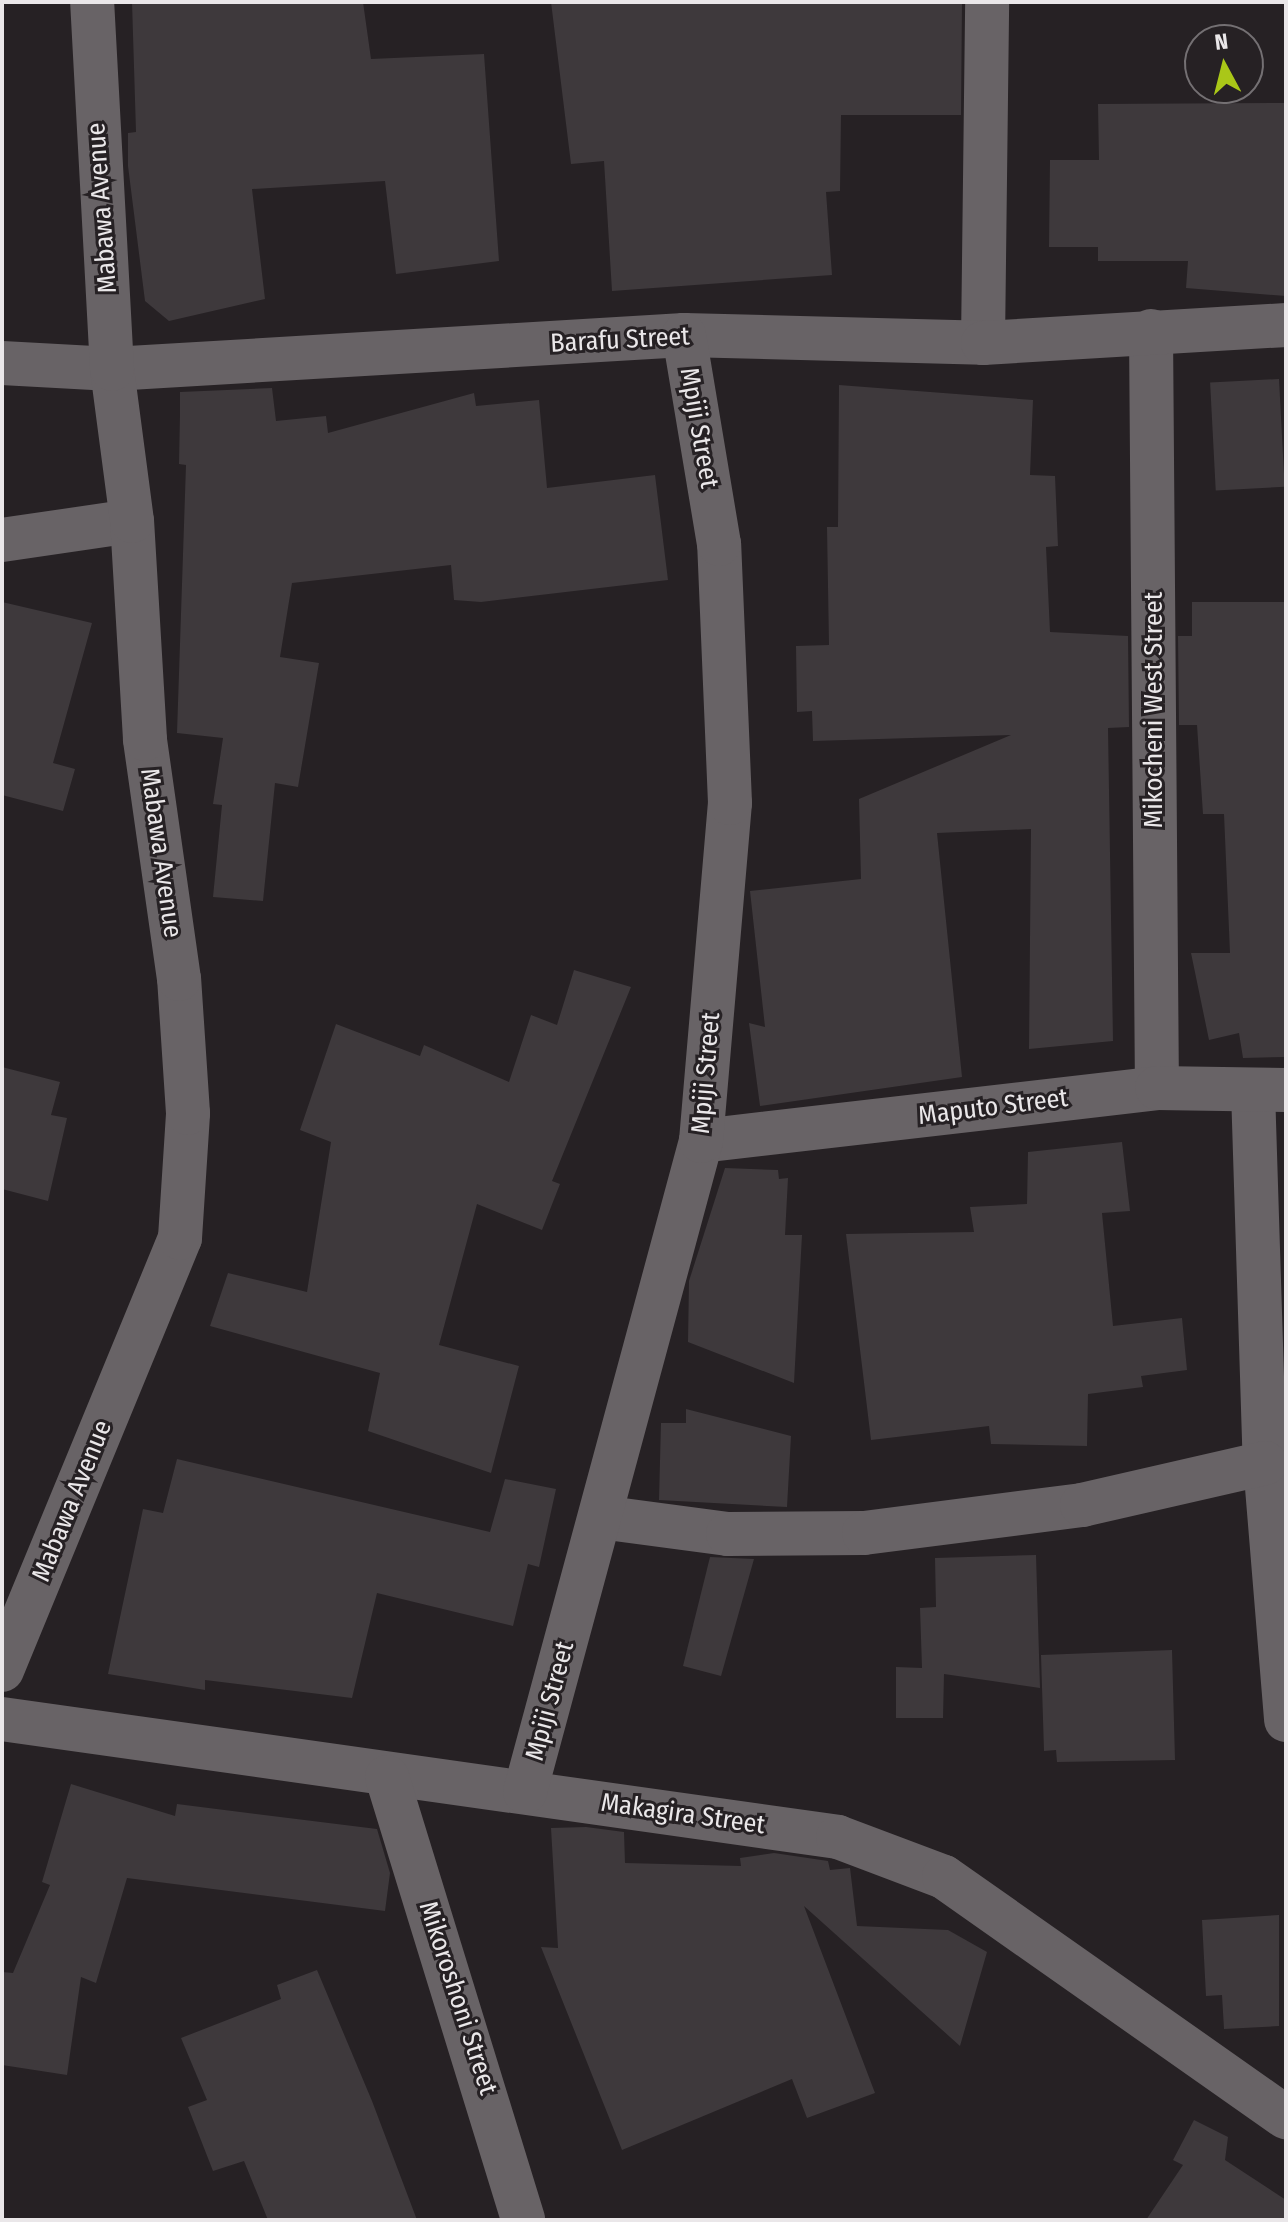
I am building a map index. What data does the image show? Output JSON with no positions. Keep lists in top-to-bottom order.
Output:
{
  "streets": {
    "street": [
      "Mabawa Avenue",
      "Barafu Street",
      "Mpiji Street",
      "Mikocheni West Street",
      "Maputo Street",
      "Makagira Street",
      "Mikoroshoni Street"
    ]
  },
  "crossings": [
    ["Mabawa Avenue", "Barafu Street"],
    ["Barafu Street", "Mpiji Street"],
    ["Barafu Street", "Mikocheni West Street"],
    ["Mpiji Street", "Maputo Street"],
    ["Mpiji Street", "Makagira Street"],
    ["Mikocheni West Street", "Maputo Street"],
    ["Makagira Street", "Mikoroshoni Street"]
  ],
  "north": "top"
}
